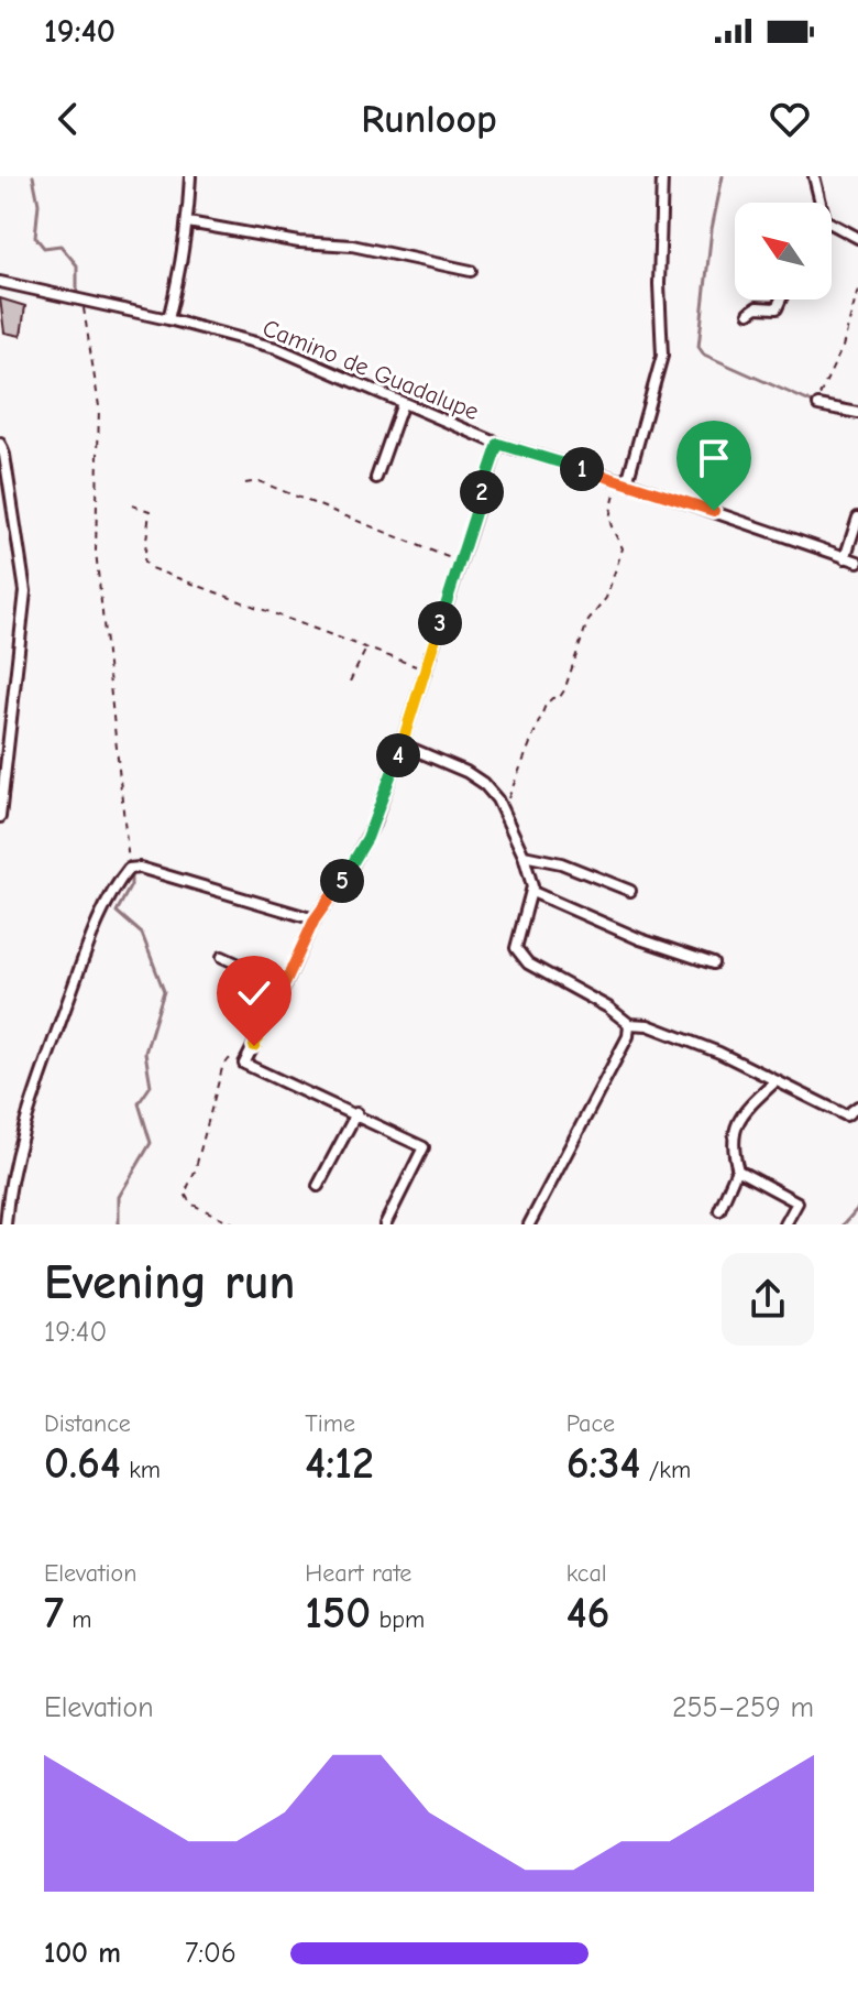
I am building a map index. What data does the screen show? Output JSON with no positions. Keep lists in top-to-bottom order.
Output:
{
  "streets": {
    "street": ["Camino de Guadalupe"]
  },
  "north": "top left",
  "page": {
    "status": "19:40",
    "header": "Runloop",
    "pins": [
      "1",
      "2",
      "3",
      "4",
      "5"
    ],
    "heading": ["Evening run", "19:40"],
    "stats": [
      ["Distance", "0.64 km"],
      ["Time", "4:12"],
      ["Pace", "6:34 /km"],
      ["Elevation", "7 m"],
      ["Heart rate", "150 bpm"],
      ["kcal", "46"]
    ],
    "chart": ["Elevation", "255–259 m"],
    "list": [
      {
        "name": "100 m",
        "note": "7:06"
      }
    ]
  }
}
